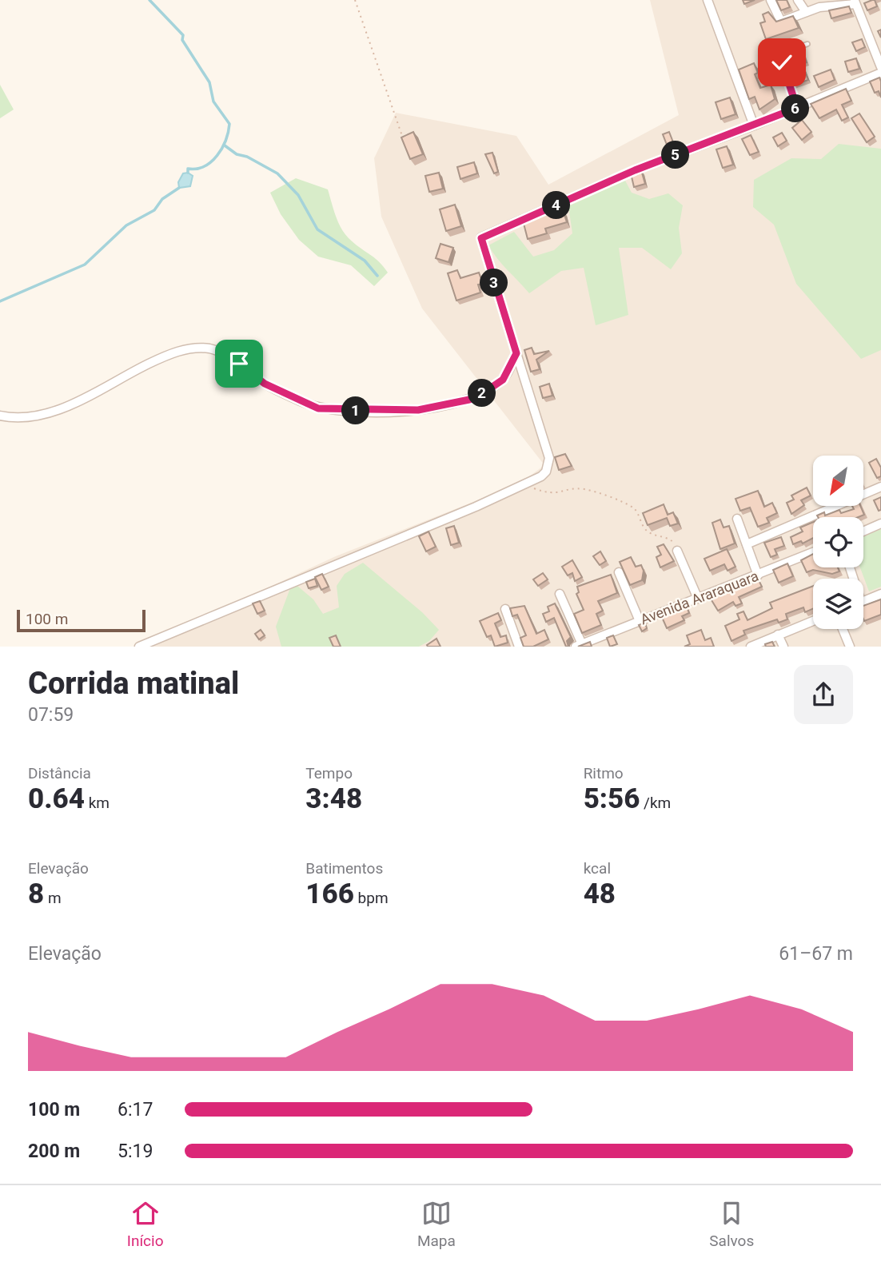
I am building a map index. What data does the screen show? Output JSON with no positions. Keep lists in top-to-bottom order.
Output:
{
  "streets": {
    "street": ["Avenida Araraquara"]
  },
  "scale_bar": "100 m",
  "north": "bottom left",
  "page": {
    "pins": [
      "6",
      "5",
      "4",
      "3",
      "2",
      "1"
    ],
    "scale": "100 m",
    "heading": ["Corrida matinal", "07:59"],
    "stats": [
      ["Distância", "0.64 km"],
      ["Tempo", "3:48"],
      ["Ritmo", "5:56 /km"],
      ["Elevação", "8 m"],
      ["Batimentos", "166 bpm"],
      ["kcal", "48"]
    ],
    "chart": ["Elevação", "61–67 m"],
    "list": [
      {
        "name": "100 m",
        "note": "6:17"
      },
      {
        "name": "200 m",
        "note": "5:19"
      }
    ],
    "tabs": ["Início", "Mapa", "Salvos"]
  }
}
